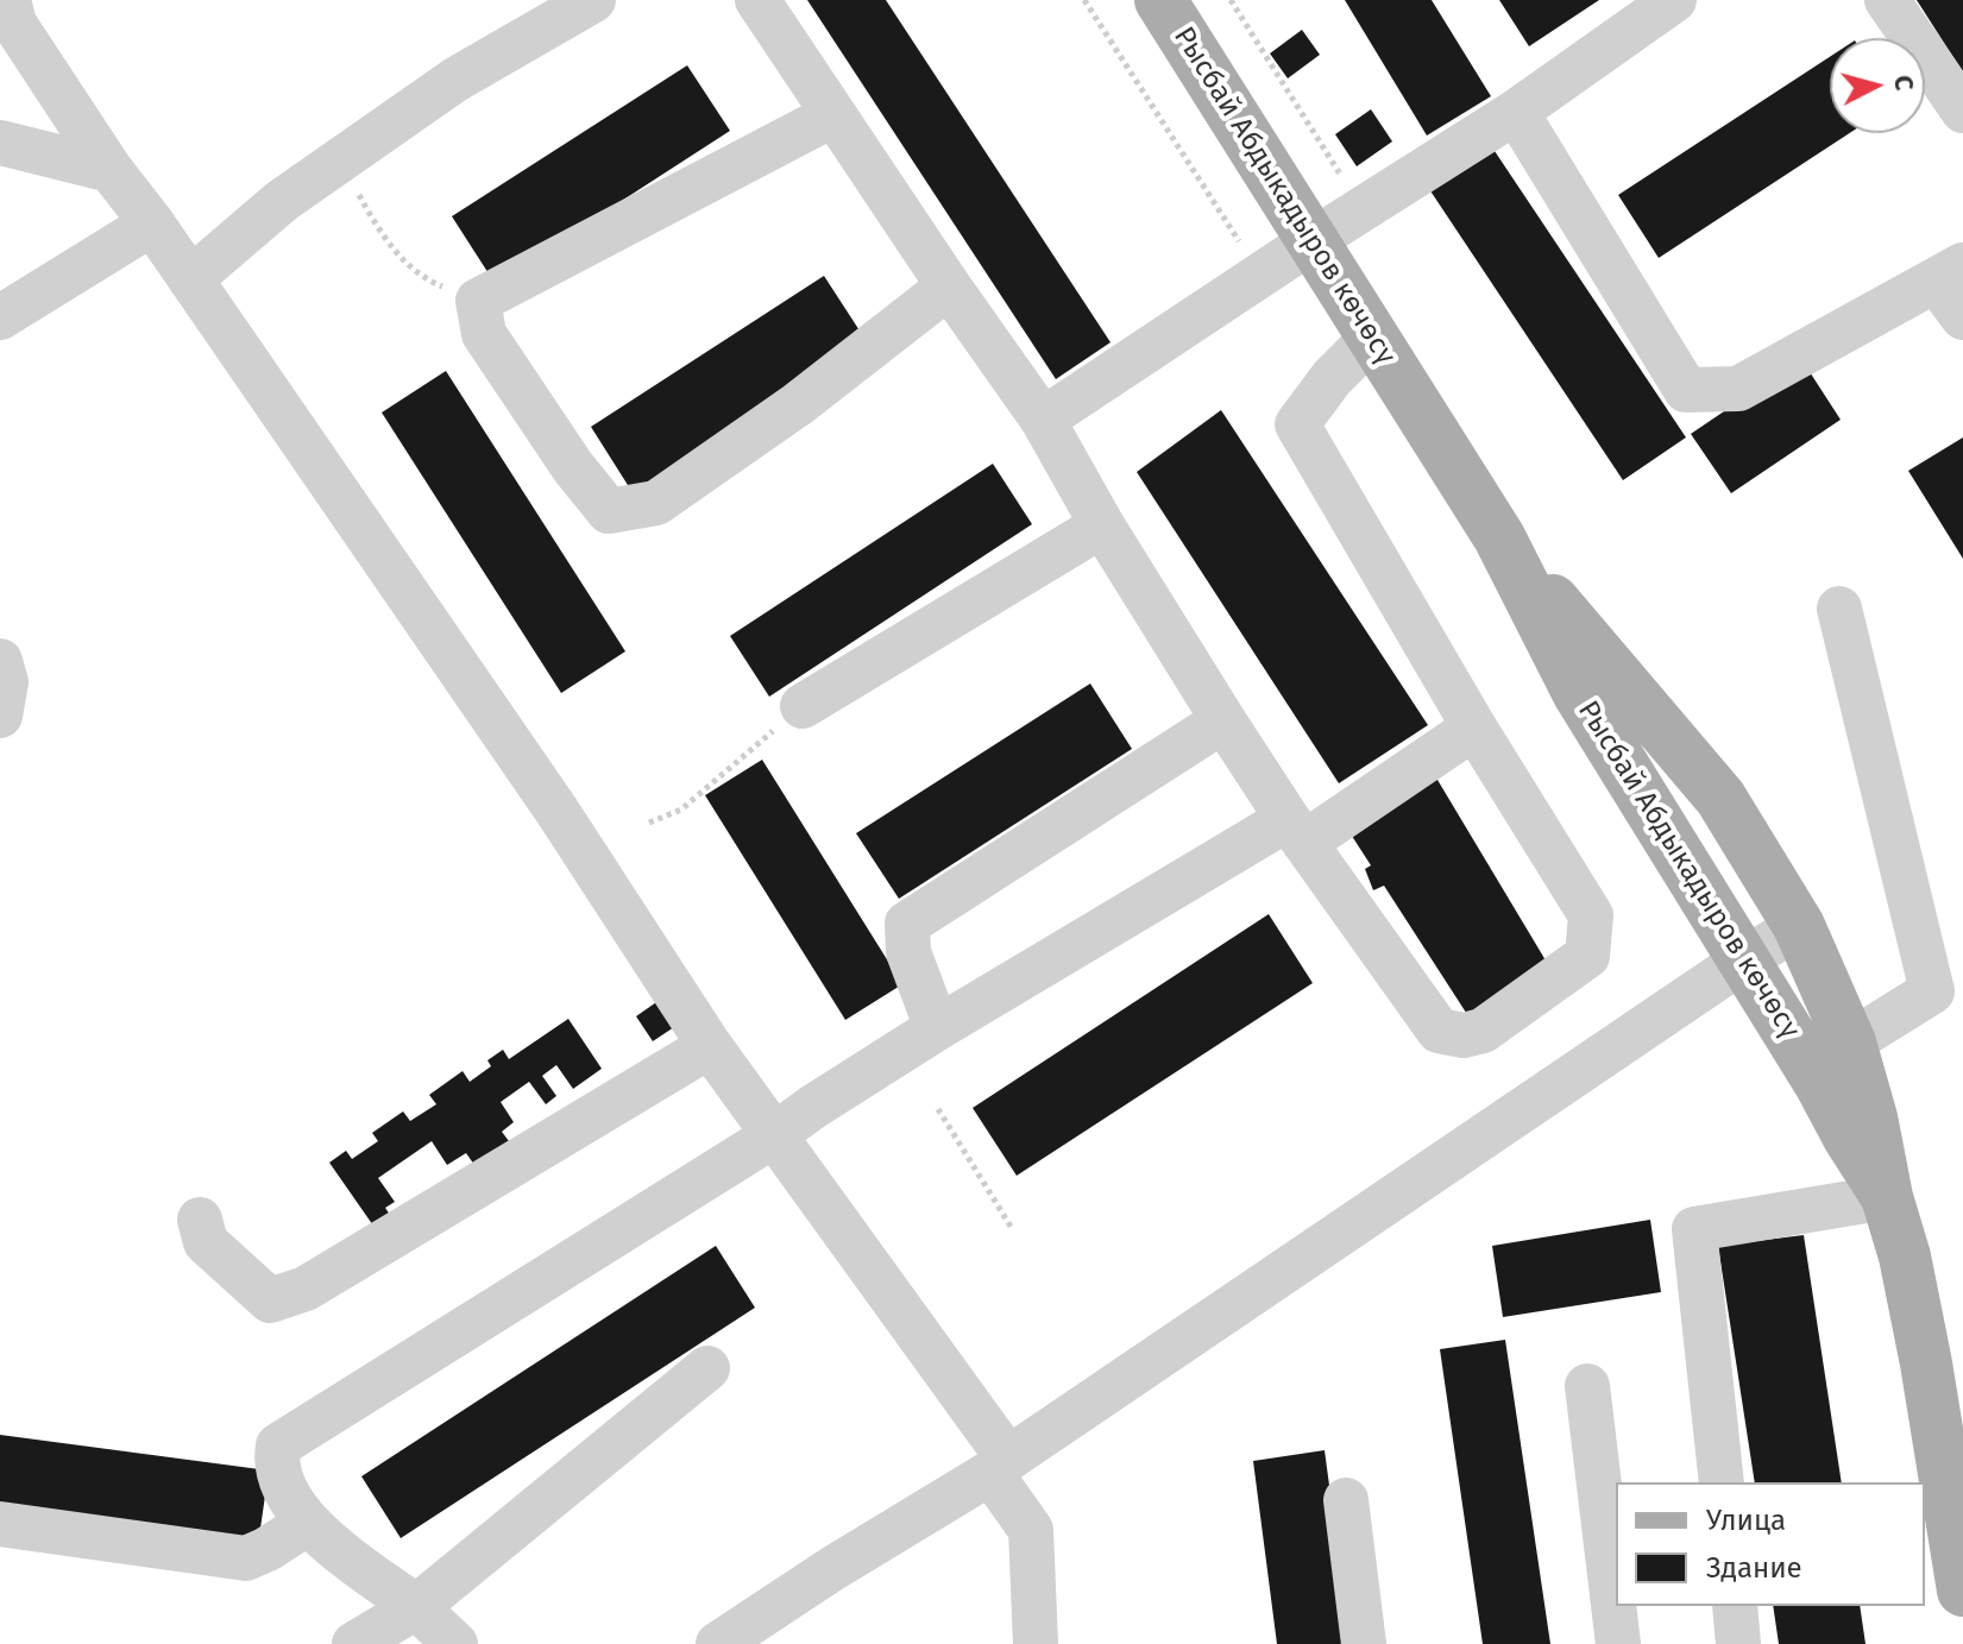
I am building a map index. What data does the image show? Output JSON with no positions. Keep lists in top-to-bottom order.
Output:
{
  "streets": {
    "main road": ["Рысбай Абдыкадыров көчөсү"]
  },
  "legend": ["Улица", "Здание"],
  "north": "right"
}
